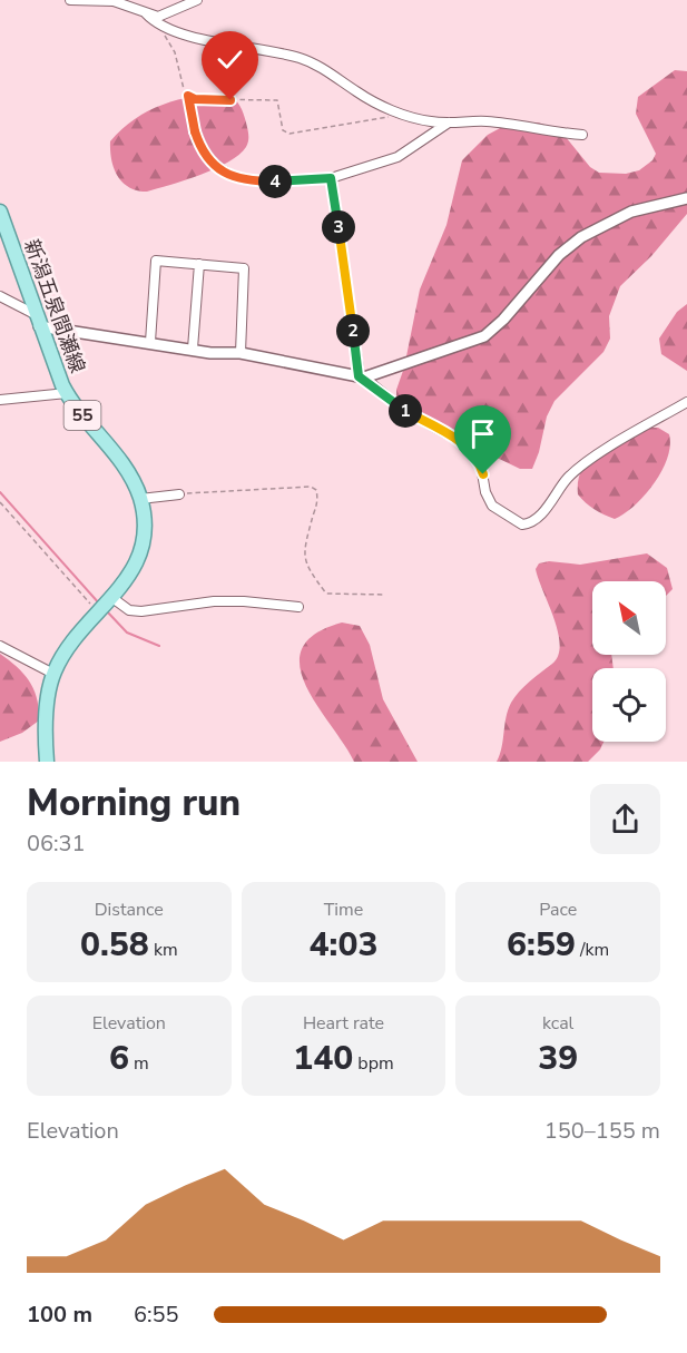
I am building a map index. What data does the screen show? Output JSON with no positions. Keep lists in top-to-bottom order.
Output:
{
  "streets": {
    "main road": ["新潟五泉間瀬線", "55"]
  },
  "north": "top left",
  "page": {
    "pins": [
      "4",
      "3",
      "2",
      "1"
    ],
    "heading": ["Morning run", "06:31"],
    "stats": [
      ["Distance", "0.58 km"],
      ["Time", "4:03"],
      ["Pace", "6:59 /km"],
      ["Elevation", "6 m"],
      ["Heart rate", "140 bpm"],
      ["kcal", "39"]
    ],
    "chart": ["Elevation", "150–155 m"],
    "list": [
      {
        "name": "100 m",
        "note": "6:55"
      }
    ]
  }
}
